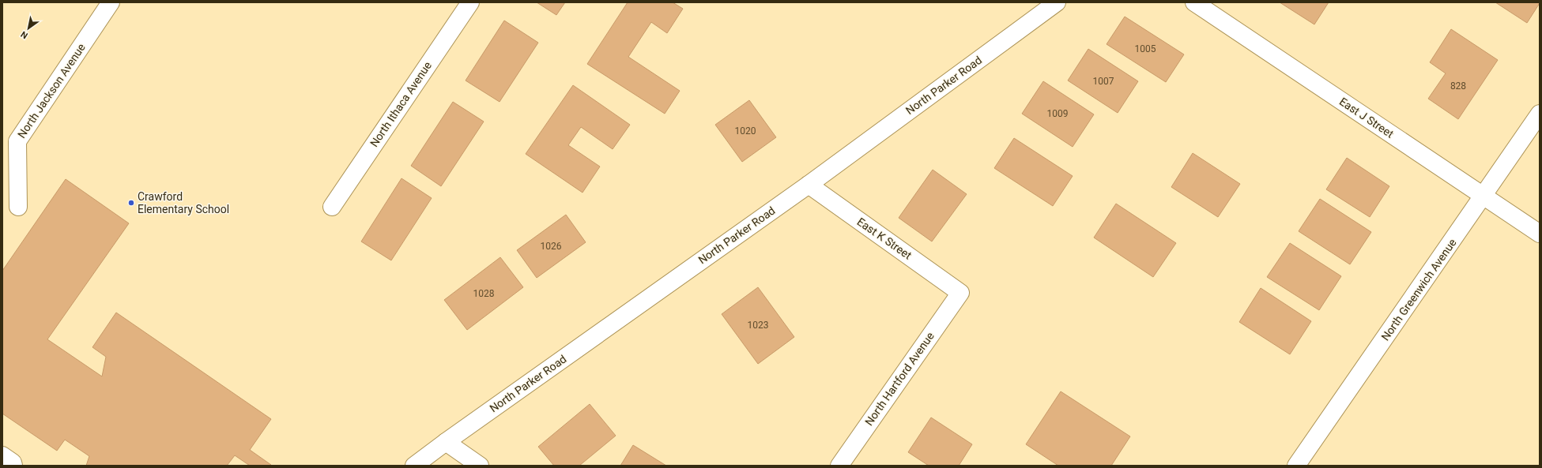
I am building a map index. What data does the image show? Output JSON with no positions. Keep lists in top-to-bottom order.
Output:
{
  "streets": {
    "street": [
      "North Parker Road",
      "North Jackson Avenue",
      "North Ithaca Avenue",
      "East J Street",
      "East K Street",
      "North Greenwich Avenue",
      "North Hartford Avenue"
    ]
  },
  "crossings": [
    ["North Parker Road", "East K Street"],
    ["East J Street", "North Greenwich Avenue"],
    ["East K Street", "North Hartford Avenue"]
  ],
  "places": ["Crawford Elementary School"],
  "house_numbers": [
    "1005",
    "1007",
    "828",
    "1009",
    "1020",
    "1026",
    "1028",
    "1023"
  ],
  "north": "bottom left"
}
